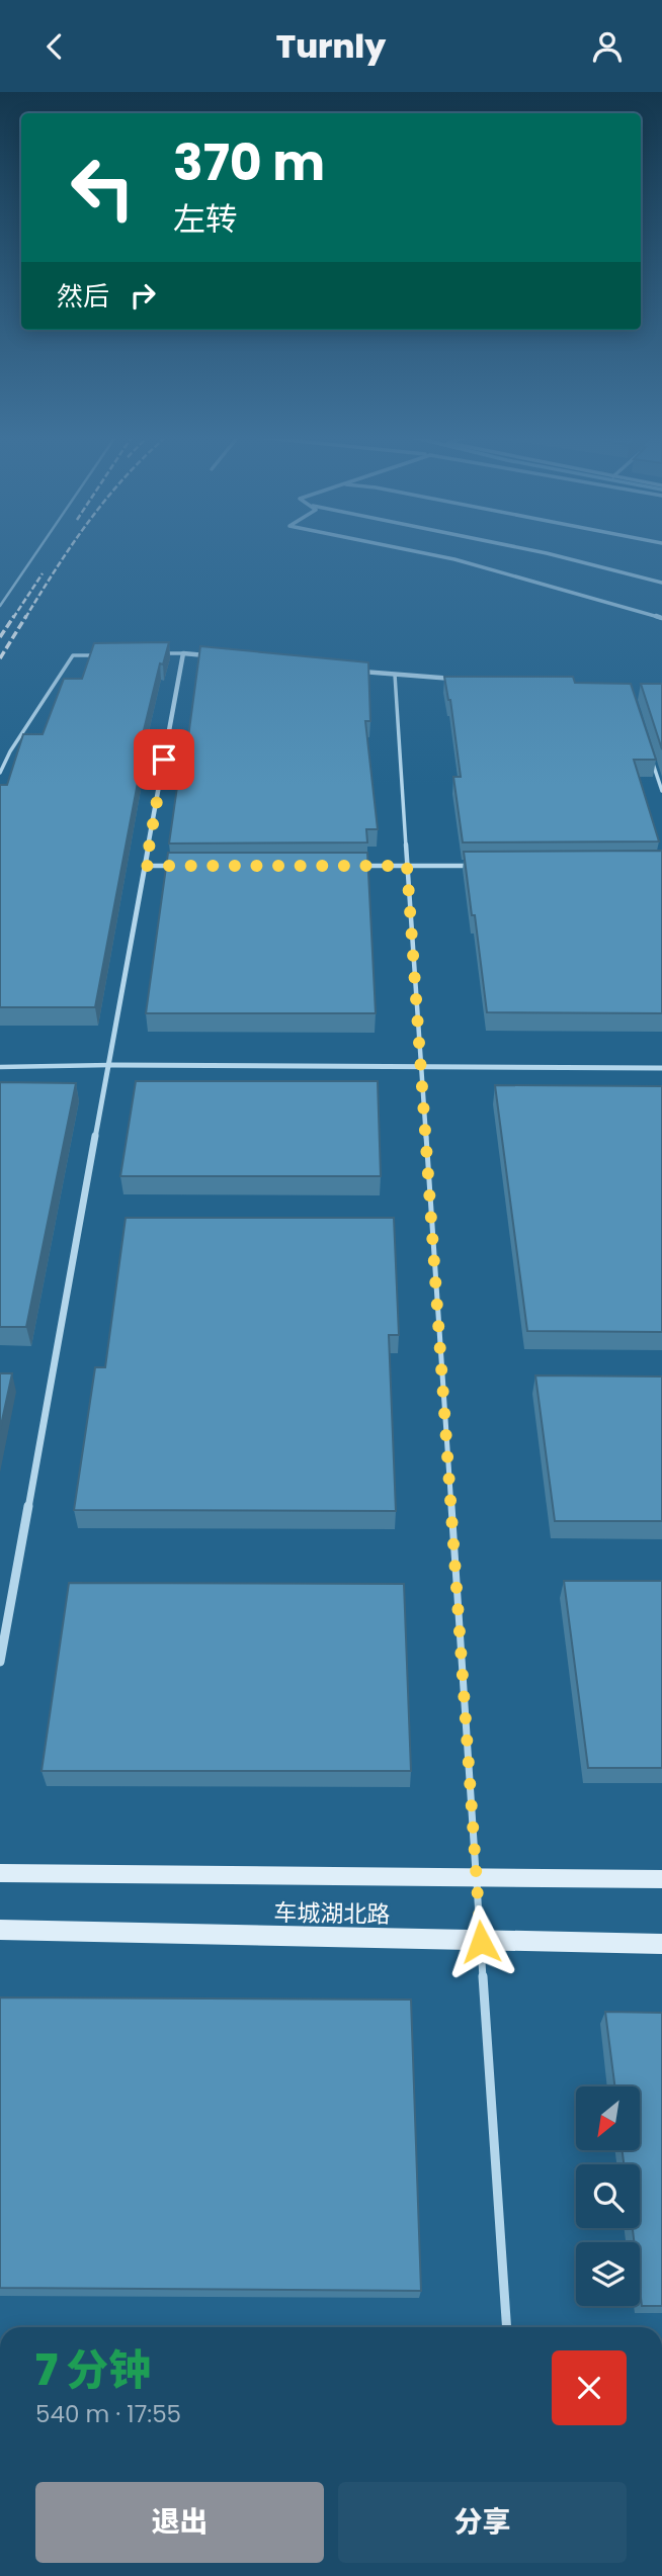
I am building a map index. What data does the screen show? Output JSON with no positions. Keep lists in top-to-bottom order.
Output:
{
  "streets": {
    "main road": ["车城湖北路"]
  },
  "north": "bottom left",
  "page": {
    "header": "Turnly",
    "turn": ["370 m", "左转"],
    "then": "然后",
    "heading": ["7 分钟", "540 m · 17:55"],
    "buttons": ["退出", "分享"]
  }
}
